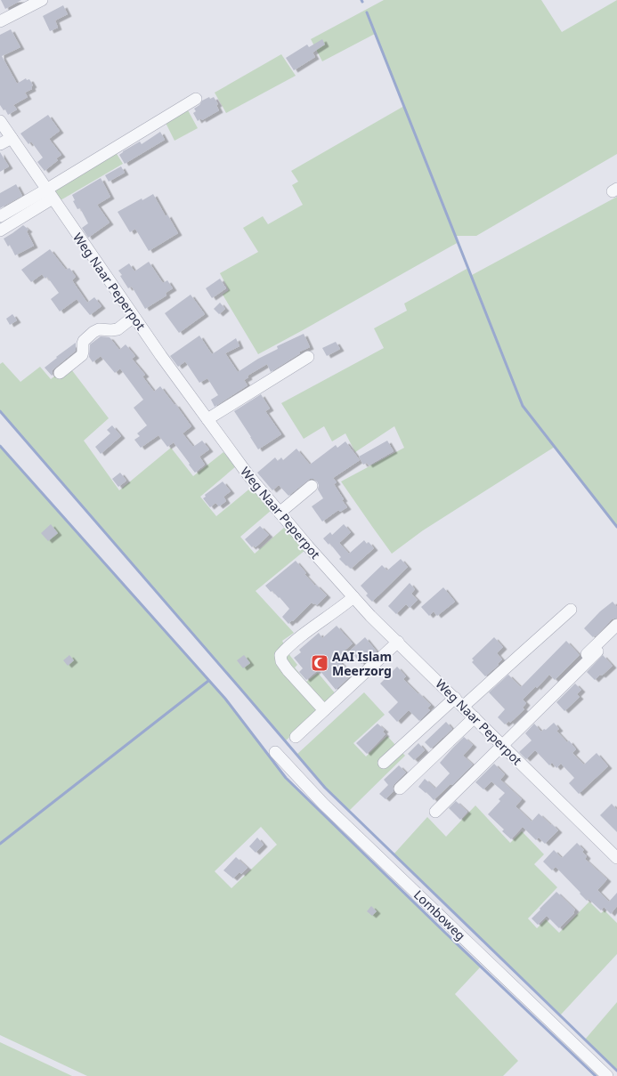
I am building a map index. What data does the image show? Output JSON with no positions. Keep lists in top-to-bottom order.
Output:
{
  "streets": {
    "street": ["Weg Naar Peperpot", "Lomboweg"]
  },
  "places": {
    "mosque": ["AAI Islam Meerzorg"]
  }
}
